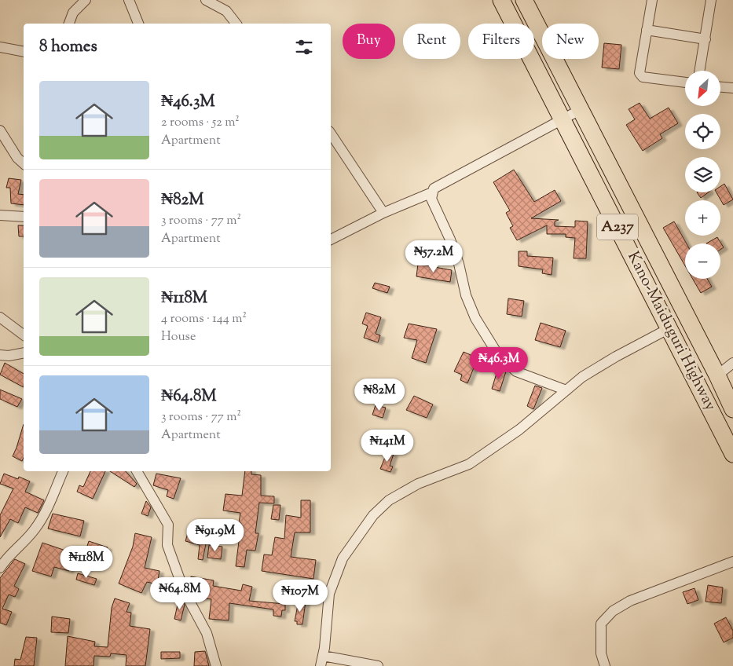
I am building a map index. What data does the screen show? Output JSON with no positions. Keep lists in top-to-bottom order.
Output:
{
  "streets": {
    "highway": ["A237", "Kano-Maiduguri Highway"]
  },
  "north": "bottom left",
  "page": {
    "chip": [
      "Buy",
      "Rent",
      "Filters",
      "New"
    ],
    "heading": "8 homes",
    "map_buttons": ["+", "−"],
    "list": [
      {
        "name": "₦46.3M",
        "note": "2 rooms · 52 m² · Apartment"
      },
      {
        "name": "₦82M",
        "note": "3 rooms · 77 m² · Apartment"
      },
      {
        "name": "₦118M",
        "note": "4 rooms · 144 m² · House"
      },
      {
        "name": "₦64.8M",
        "note": "3 rooms · 77 m² · Apartment"
      }
    ],
    "price": [
      "₦57.2M",
      "₦46.3M",
      "₦82M",
      "₦141M",
      "₦91.9M",
      "₦118M",
      "₦64.8M",
      "₦107M"
    ]
  }
}
